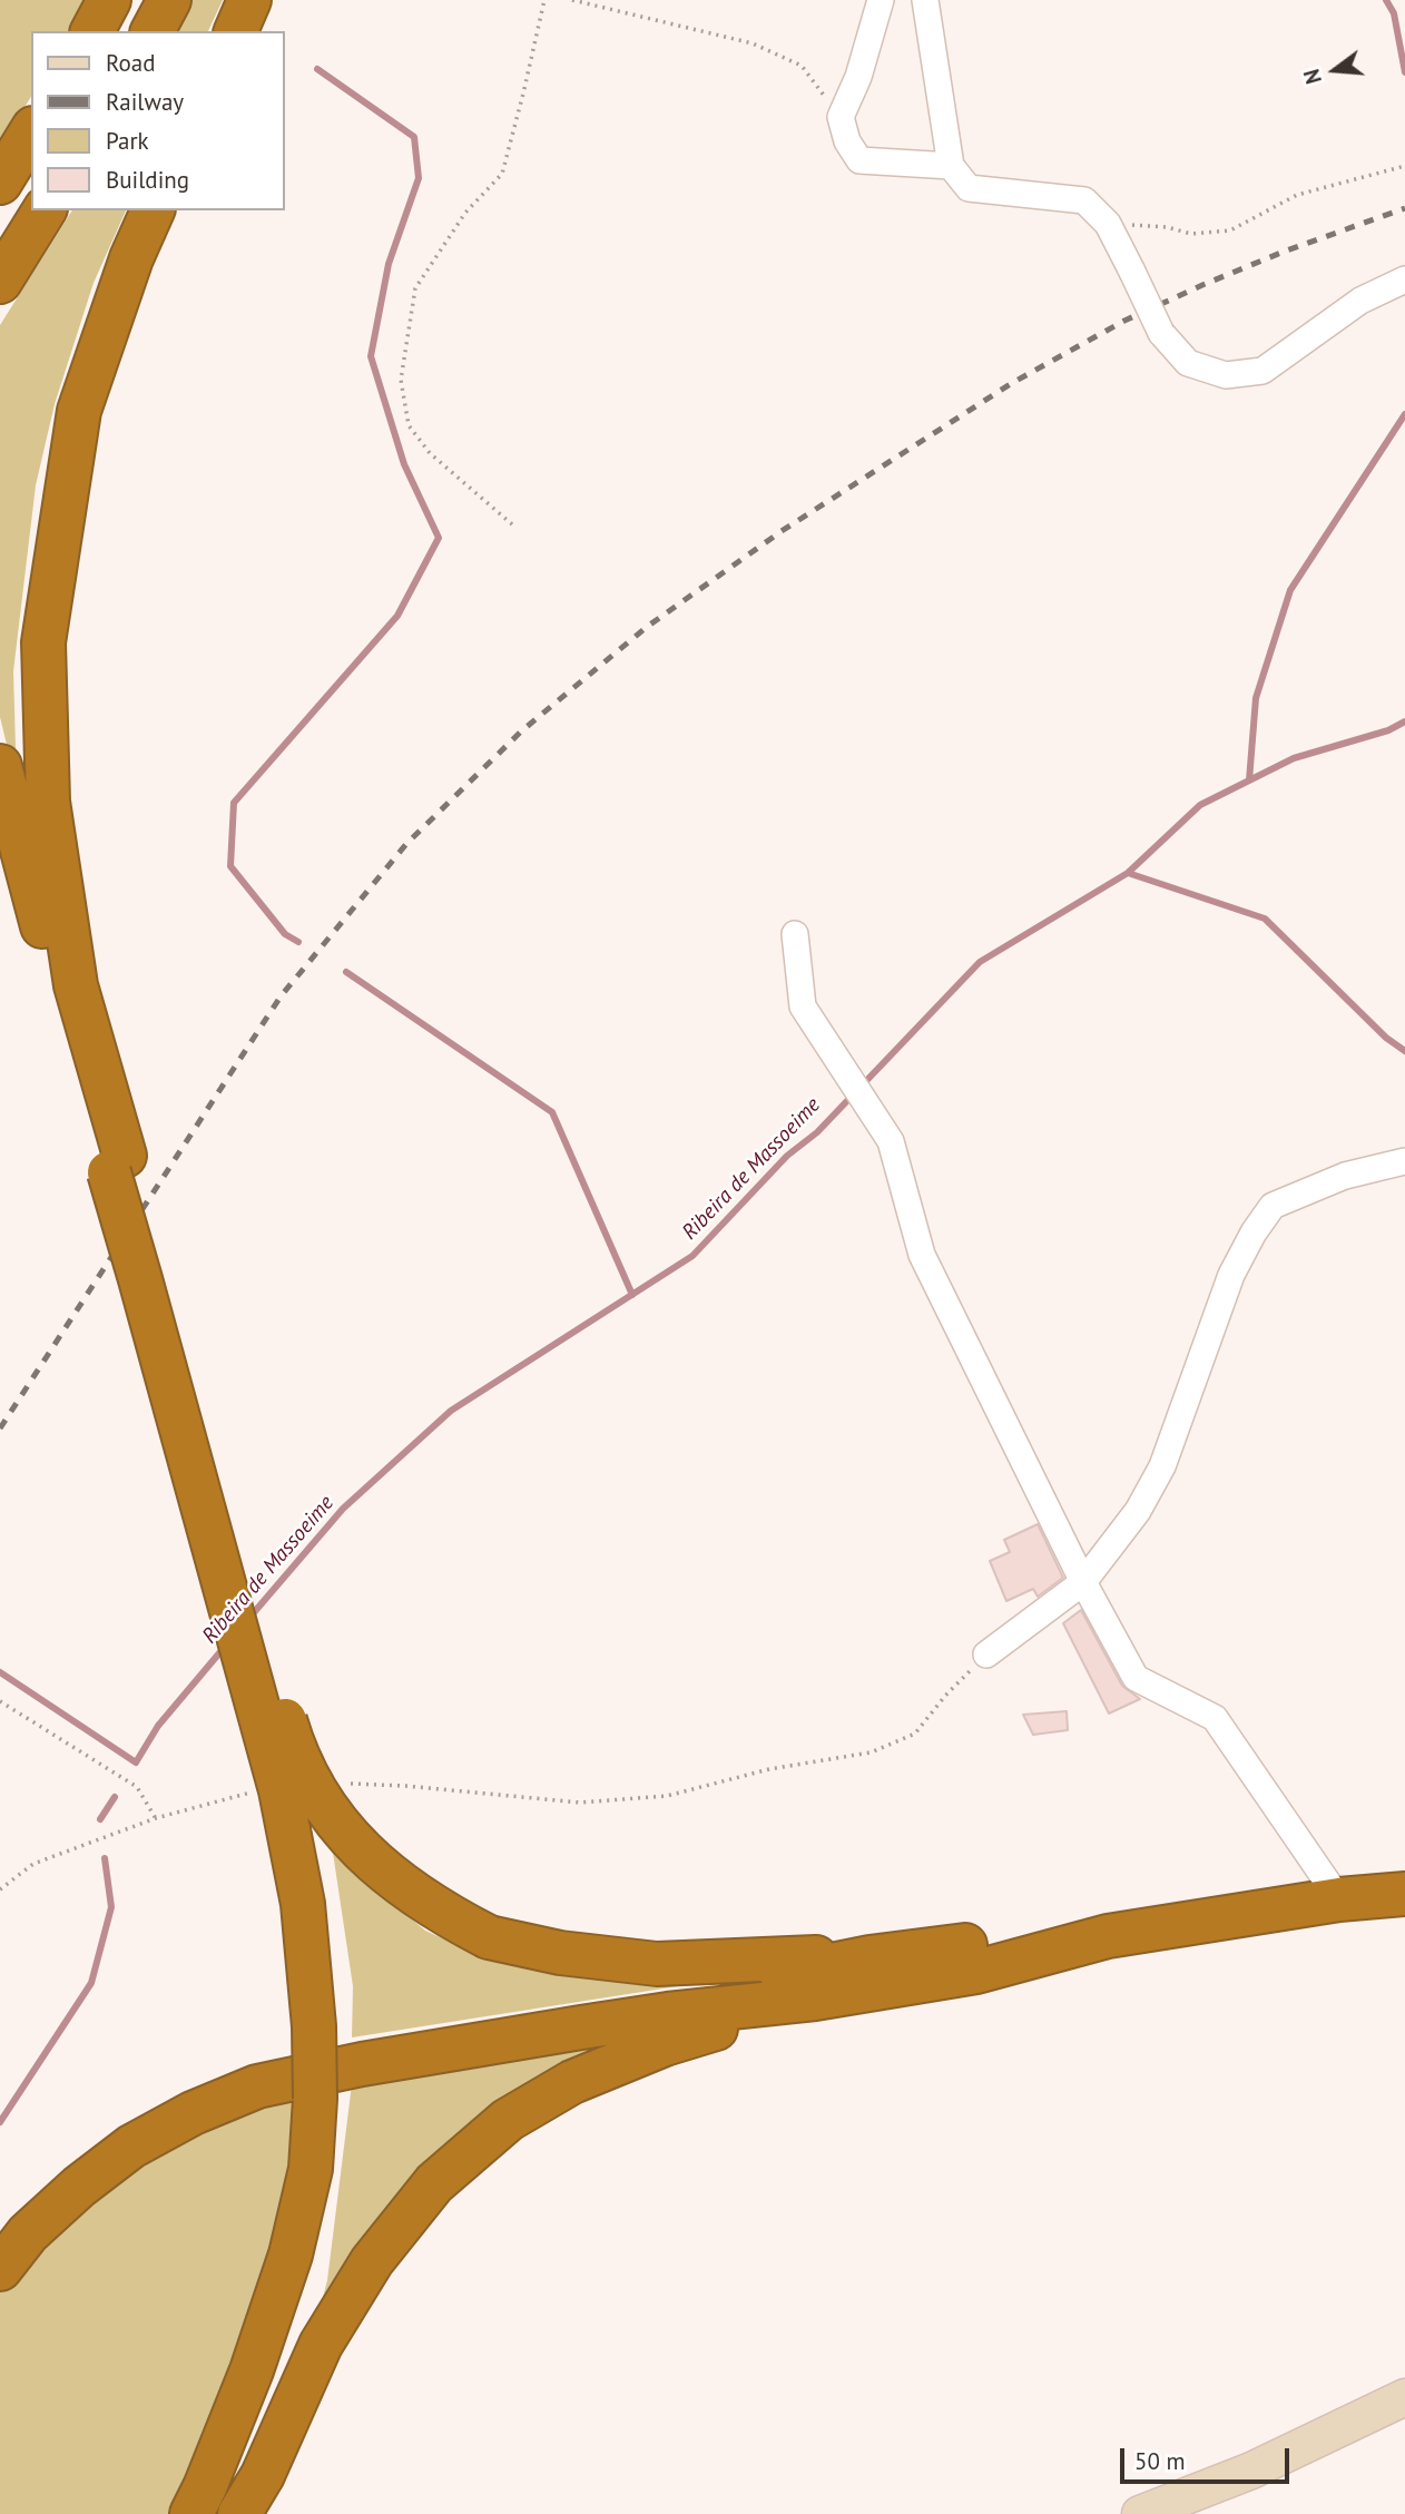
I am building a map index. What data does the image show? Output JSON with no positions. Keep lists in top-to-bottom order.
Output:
{
  "water": ["Ribeira de Massoeime"],
  "legend": [
    "Road",
    "Railway",
    "Park",
    "Building"
  ],
  "scale_bar": "50 m",
  "north": "left"
}
